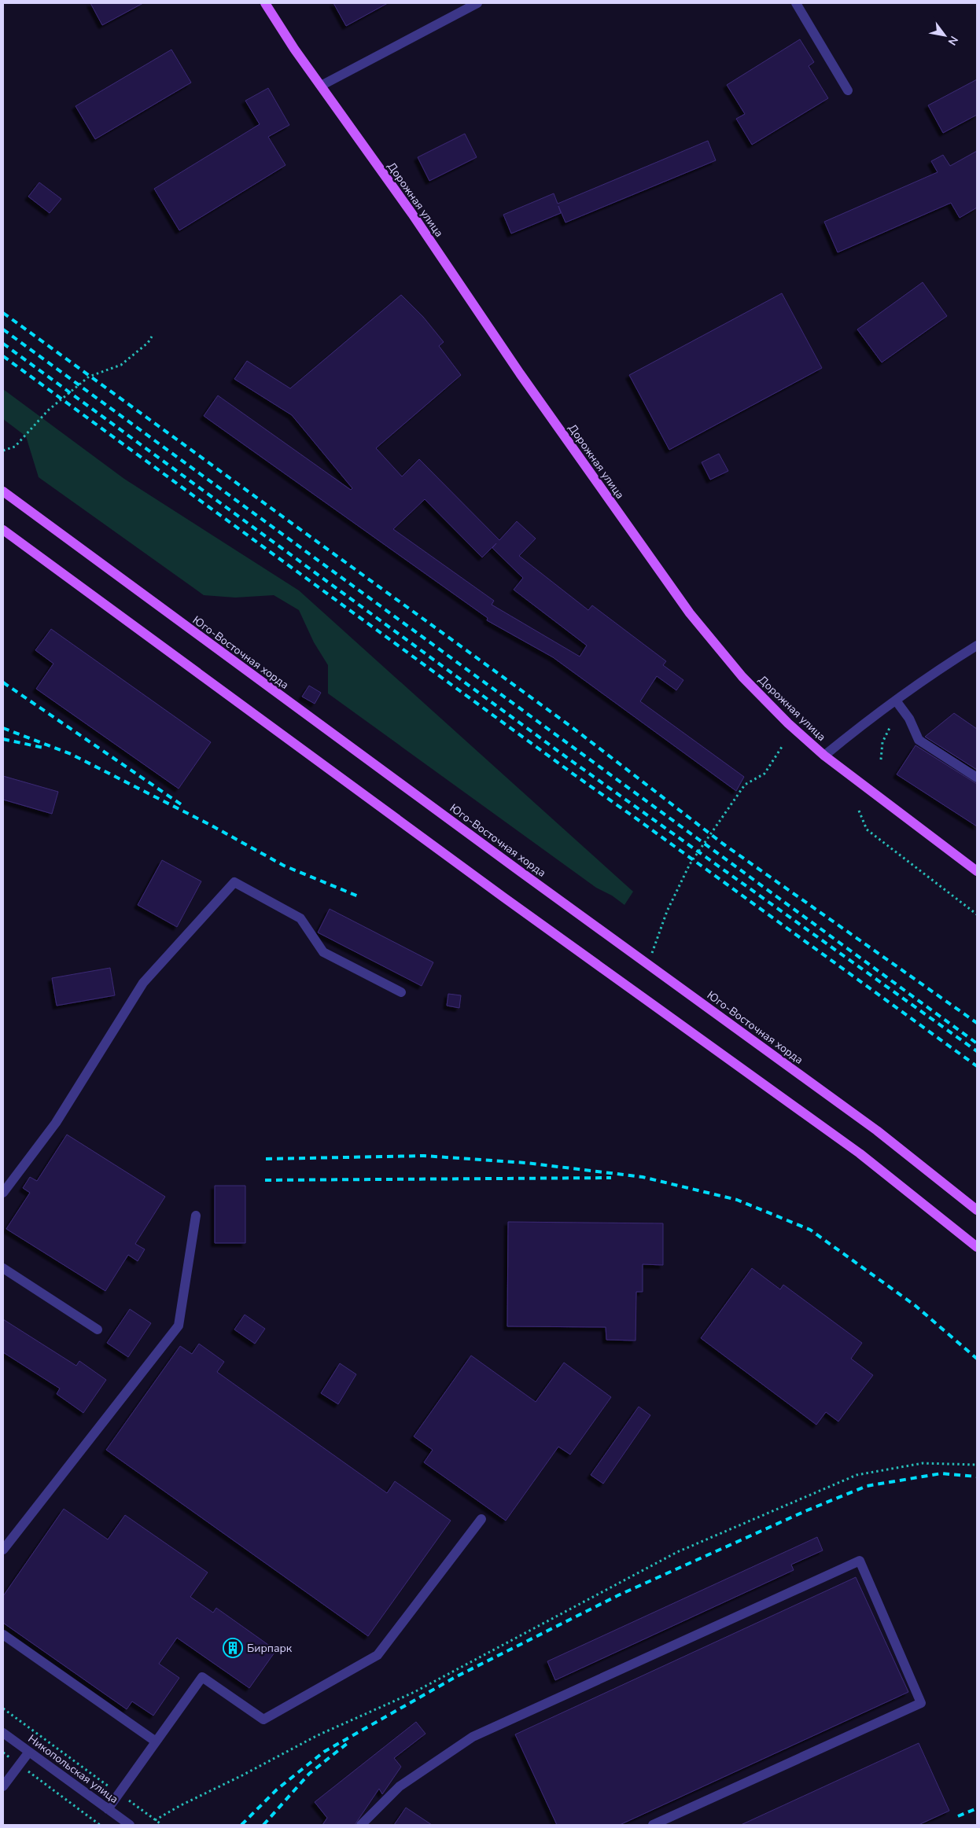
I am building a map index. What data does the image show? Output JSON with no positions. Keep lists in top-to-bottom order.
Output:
{
  "streets": {
    "main road": ["Дорожная улица", "Юго-Восточная хорда"],
    "street": ["Никопольская улица"]
  },
  "places": {
    "building": ["Бирпарк"]
  },
  "north": "bottom right"
}
